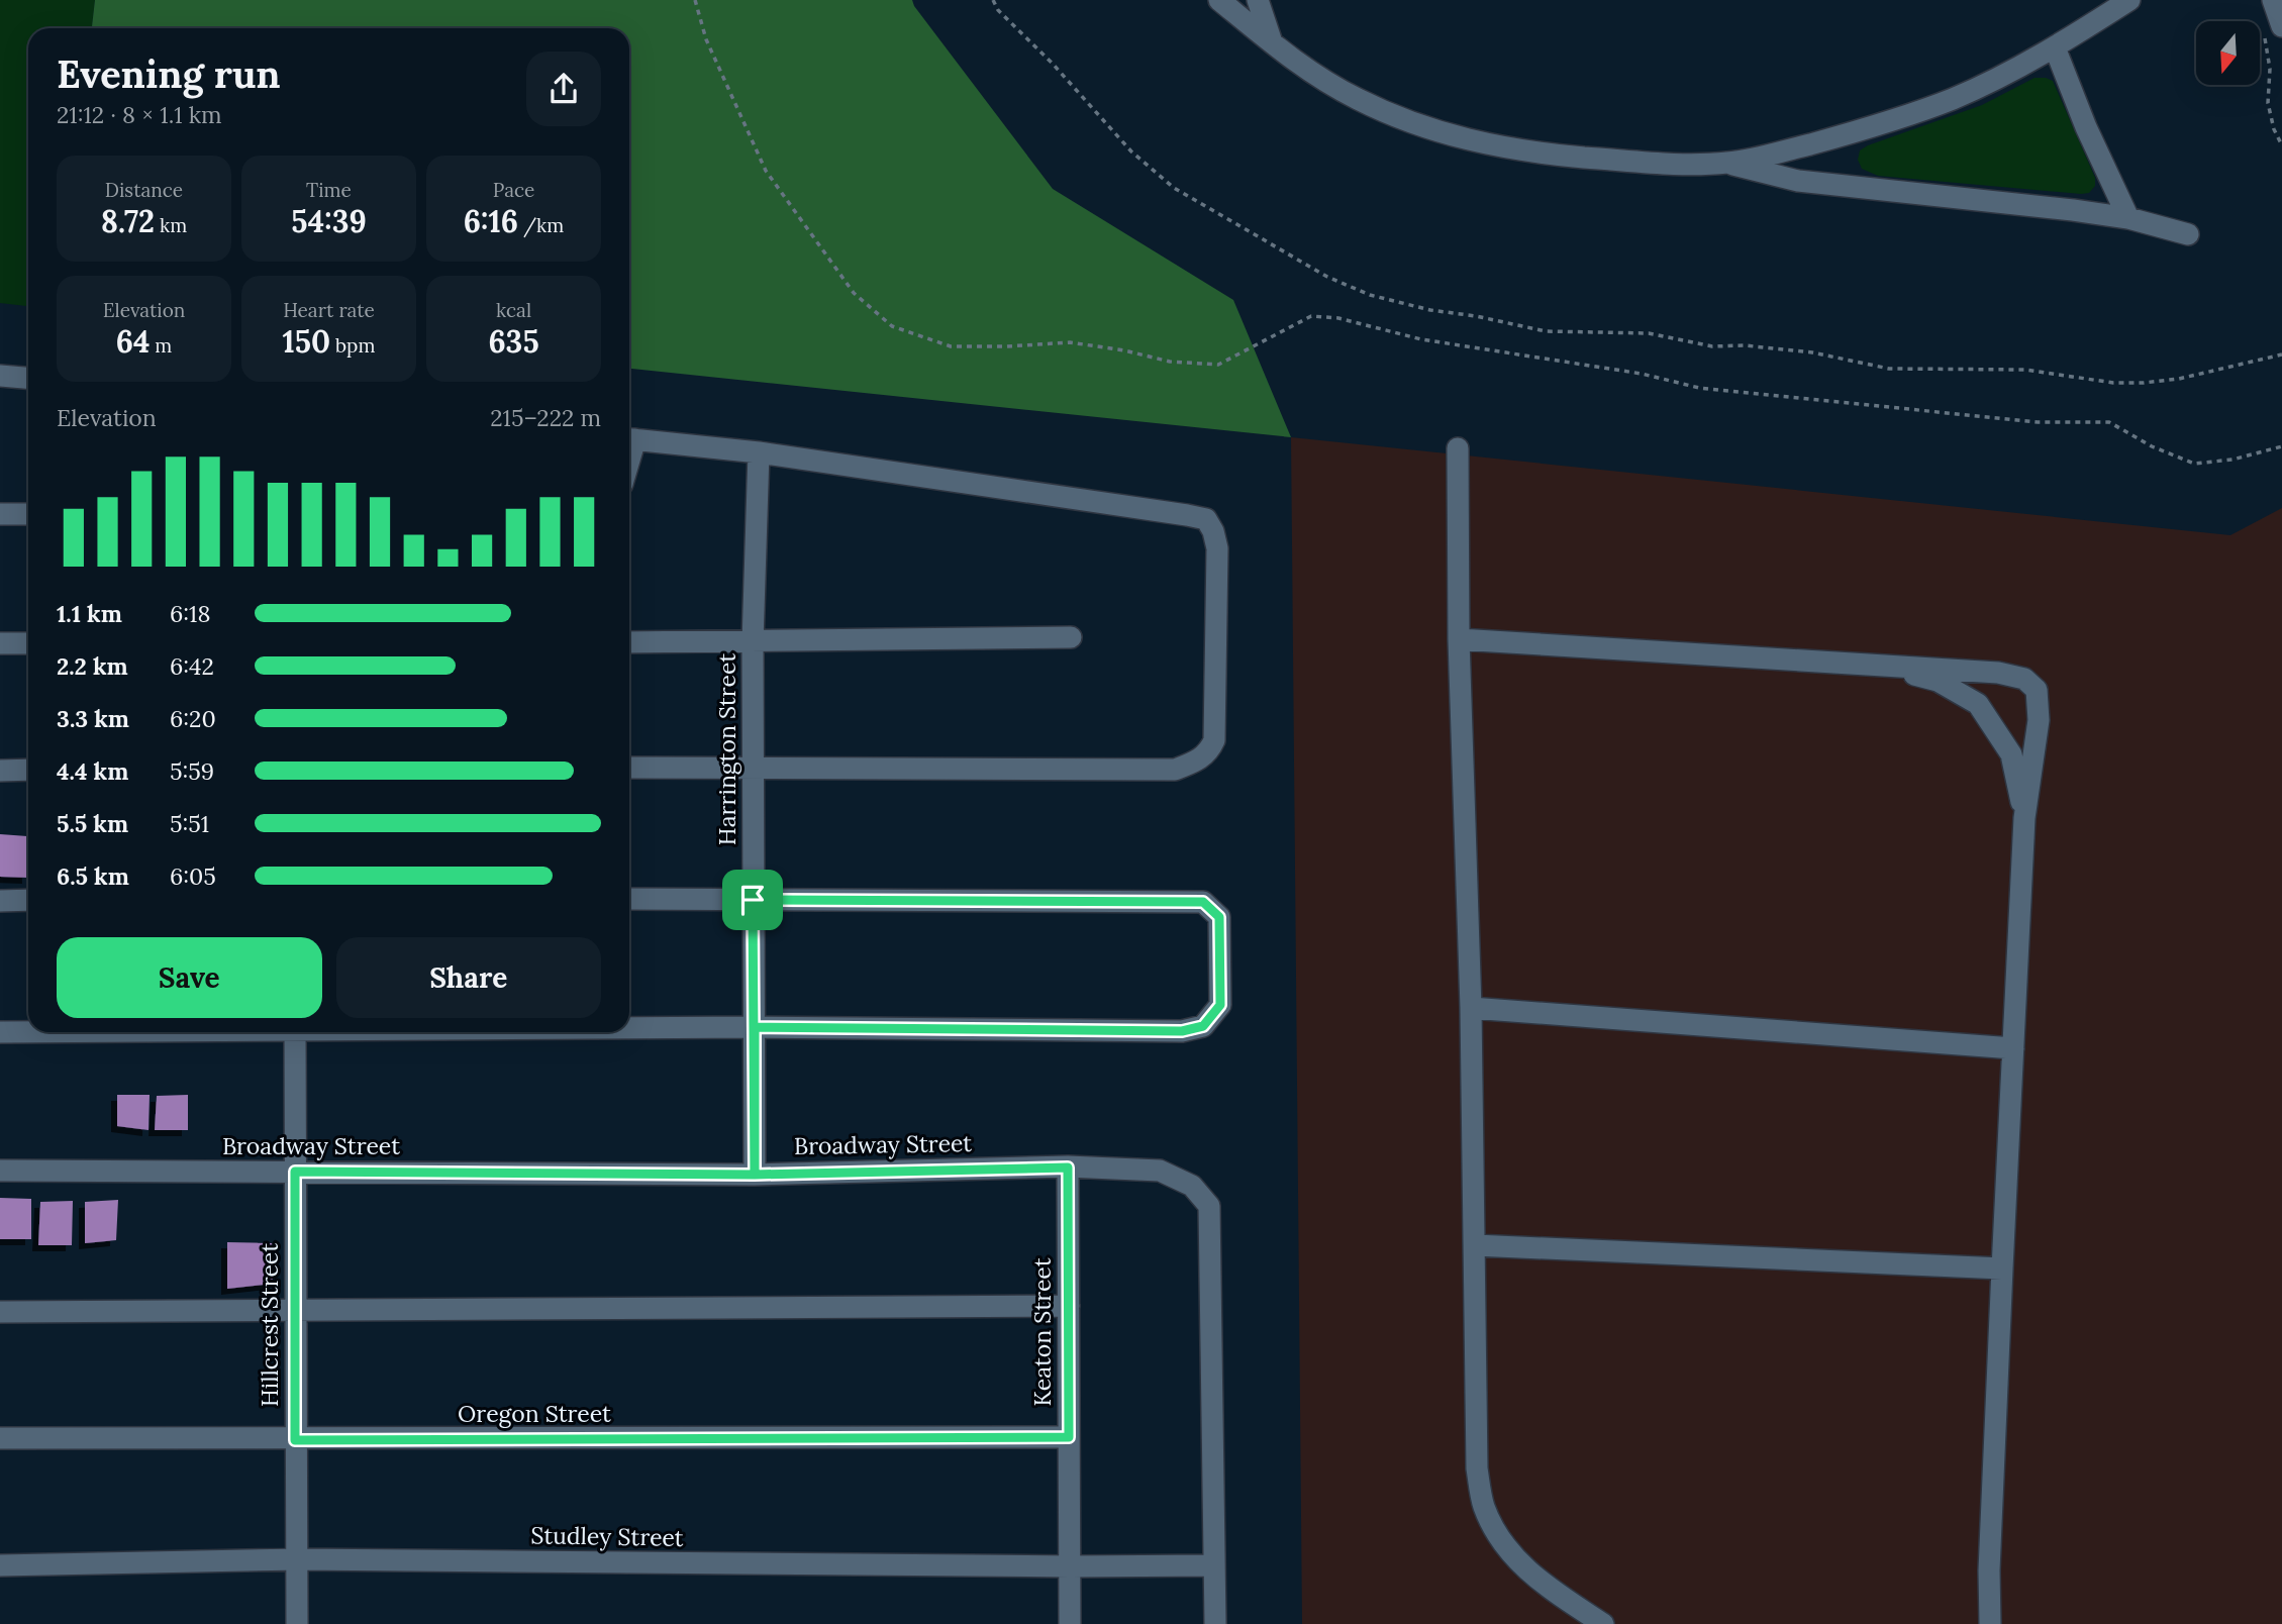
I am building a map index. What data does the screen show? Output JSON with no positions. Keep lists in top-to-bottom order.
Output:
{
  "streets": {
    "street": [
      "Harrington Street",
      "Broadway Street",
      "Hillcrest Street",
      "Keaton Street",
      "Oregon Street",
      "Studley Street"
    ]
  },
  "crossings": [
    ["Harrington Street", "Broadway Street"],
    ["Broadway Street", "Hillcrest Street"],
    ["Broadway Street", "Keaton Street"],
    ["Broadway Street", "Studley Street"],
    ["Hillcrest Street", "Oregon Street"],
    ["Hillcrest Street", "Studley Street"],
    ["Keaton Street", "Oregon Street"],
    ["Keaton Street", "Studley Street"]
  ],
  "north": "bottom",
  "page": {
    "heading": ["Evening run", "21:12 · 8 × 1.1 km"],
    "stats": [
      ["Distance", "8.72 km"],
      ["Time", "54:39"],
      ["Pace", "6:16 /km"],
      ["Elevation", "64 m"],
      ["Heart rate", "150 bpm"],
      ["kcal", "635"]
    ],
    "chart": ["Elevation", "215–222 m"],
    "list": [
      {
        "name": "1.1 km",
        "note": "6:18"
      },
      {
        "name": "2.2 km",
        "note": "6:42"
      },
      {
        "name": "3.3 km",
        "note": "6:20"
      },
      {
        "name": "4.4 km",
        "note": "5:59"
      },
      {
        "name": "5.5 km",
        "note": "5:51"
      },
      {
        "name": "6.5 km",
        "note": "6:05"
      }
    ],
    "buttons": ["Save", "Share"]
  }
}
